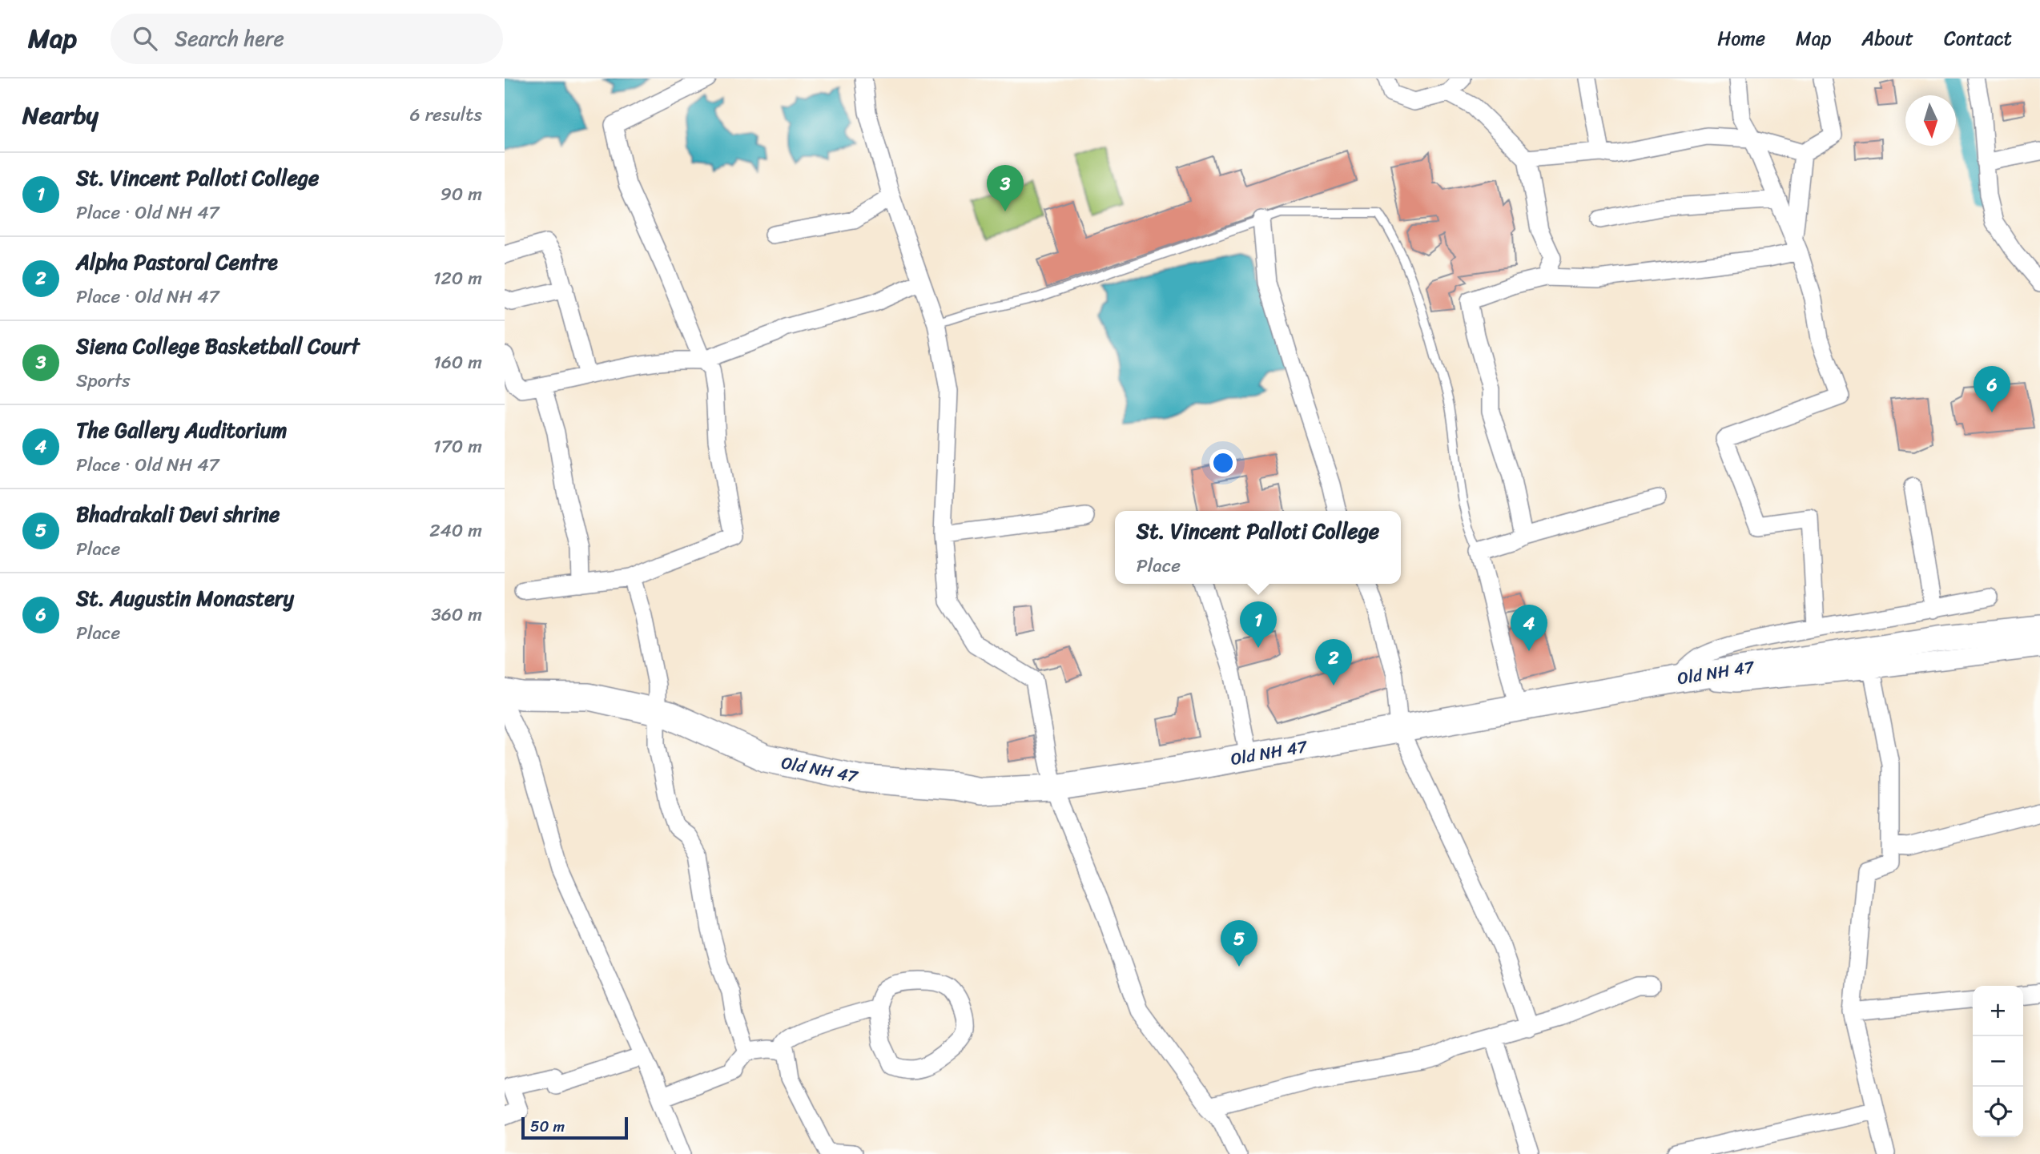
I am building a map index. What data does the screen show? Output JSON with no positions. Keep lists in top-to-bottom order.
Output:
{
  "streets": {
    "main road": ["Old NH 47"]
  },
  "scale_bar": "50 m",
  "north": "bottom",
  "page": {
    "header": "Map",
    "search": "Search here",
    "nav": [
      "Home",
      "Map",
      "About",
      "Contact"
    ],
    "heading": ["Nearby", "6 results"],
    "list": [
      {
        "mark": "1",
        "name": "St. Vincent Palloti College",
        "note": "Place · Old NH 47",
        "value": "90 m"
      },
      {
        "mark": "2",
        "name": "Alpha Pastoral Centre",
        "note": "Place · Old NH 47",
        "value": "120 m"
      },
      {
        "mark": "3",
        "name": "Siena College Basketball Court",
        "note": "Sports",
        "value": "160 m"
      },
      {
        "mark": "4",
        "name": "The Gallery Auditorium",
        "note": "Place · Old NH 47",
        "value": "170 m"
      },
      {
        "mark": "5",
        "name": "Bhadrakali Devi shrine",
        "note": "Place",
        "value": "240 m"
      },
      {
        "mark": "6",
        "name": "St. Augustin Monastery",
        "note": "Place",
        "value": "360 m"
      }
    ],
    "pins": [
      "3",
      "6",
      "1",
      "4",
      "2",
      "5"
    ],
    "popup": ["St. Vincent Palloti College", "Place"],
    "map_buttons": ["+", "−"],
    "scale": "50 m"
  }
}
